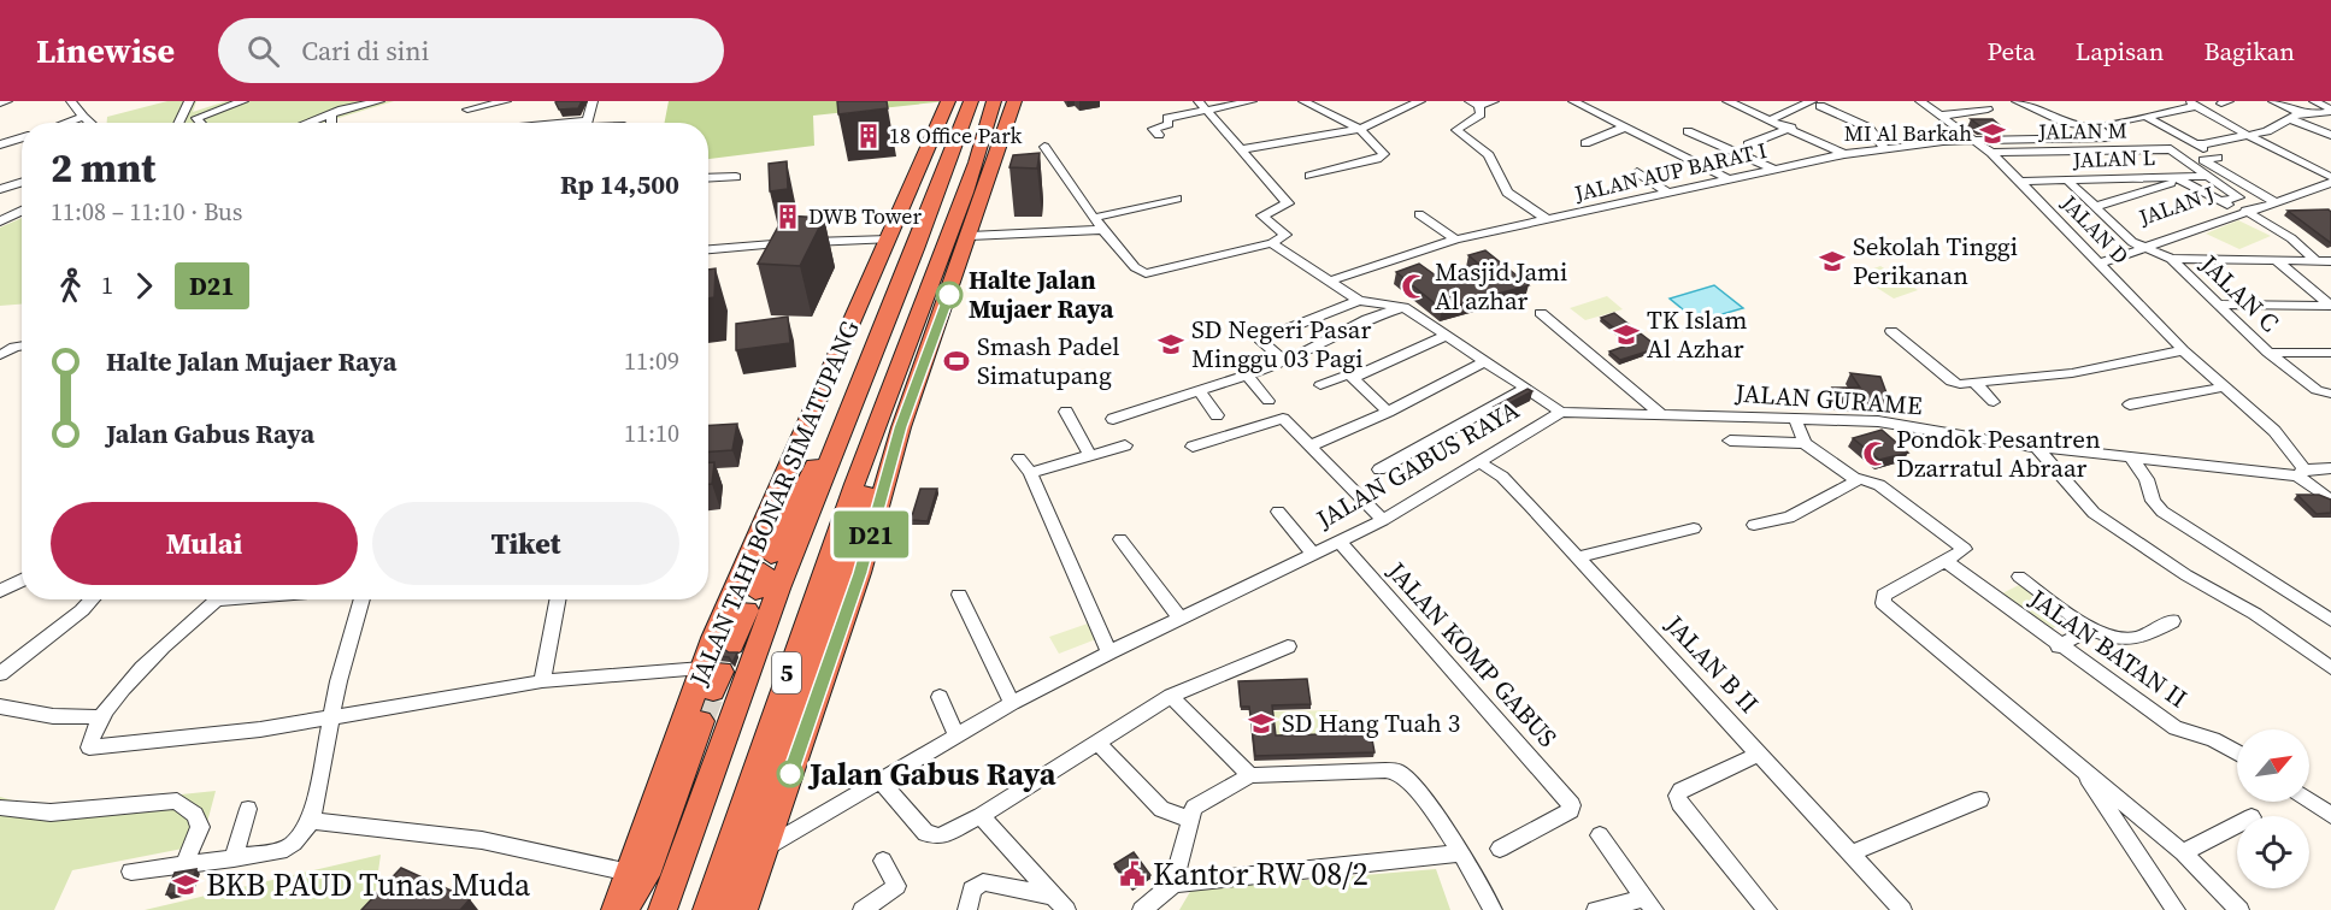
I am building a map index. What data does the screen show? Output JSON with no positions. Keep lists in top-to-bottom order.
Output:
{
  "streets": {
    "highway": ["JALAN TAHI BONAR SIMATUPANG", "5"],
    "street": [
      "JALAN M",
      "JALAN L",
      "JALAN AUP BARAT I",
      "JALAN J",
      "JALAN D",
      "JALAN C",
      "JALAN GURAME",
      "JALAN GABUS RAYA",
      "JALAN BATAN II",
      "JALAN KOMP GABUS",
      "JALAN B II"
    ]
  },
  "crossings": [
    ["JALAN M", "JALAN L"],
    ["JALAN M", "JALAN D"],
    ["JALAN L", "JALAN D"],
    ["JALAN AUP BARAT I", "JALAN D"],
    ["JALAN J", "JALAN D"],
    ["JALAN J", "JALAN C"],
    ["JALAN D", "JALAN GURAME"],
    ["JALAN GURAME", "JALAN GABUS RAYA"],
    ["JALAN GABUS RAYA", "JALAN KOMP GABUS"],
    ["JALAN GABUS RAYA", "JALAN B II"]
  ],
  "places": {
    "school or university": [
      "MI Al Barkah",
      "Sekolah Tinggi Perikanan",
      "TK Islam Al Azhar",
      "SD Negeri Pasar Minggu 03 Pagi",
      "SD Hang Tuah 3",
      "BKB PAUD Tunas Muda"
    ],
    "building": ["18 Office Park", "DWB Tower"],
    "mosque": ["Masjid Jami Al azhar", "Pondok Pesantren Dzarratul Abraar"],
    "other": ["Halte Jalan Mujaer Raya", "Jalan Gabus Raya"],
    "sports": ["Smash Padel Simatupang"],
    "public building": ["Kantor RW 08/2"]
  },
  "lines": ["bus line D21"],
  "north": "top right",
  "page": {
    "header": "Linewise",
    "search": "Cari di sini",
    "nav": ["Peta", "Lapisan", "Bagikan"],
    "on_map": "D21",
    "heading": ["2 mnt", "11:08 – 11:10 · Bus", "Rp 14,500"],
    "legs": ["1", "D21"],
    "list": [
      {
        "name": "Halte Jalan Mujaer Raya",
        "value": "11:09"
      },
      {
        "name": "Jalan Gabus Raya",
        "value": "11:10"
      }
    ],
    "buttons": ["Mulai", "Tiket"]
  }
}
